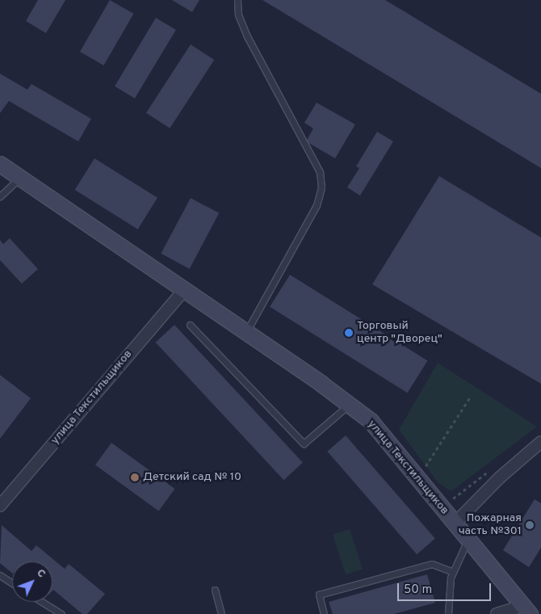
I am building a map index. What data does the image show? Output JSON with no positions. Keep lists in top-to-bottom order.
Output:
{
  "streets": {
    "street": ["улица Текстильщиков"]
  },
  "places": ["Торговый центр \"Дворец\"", "Детский сад № 10", "Пожарная часть №301"],
  "scale_bar": "50 m",
  "north": "top right"
}
